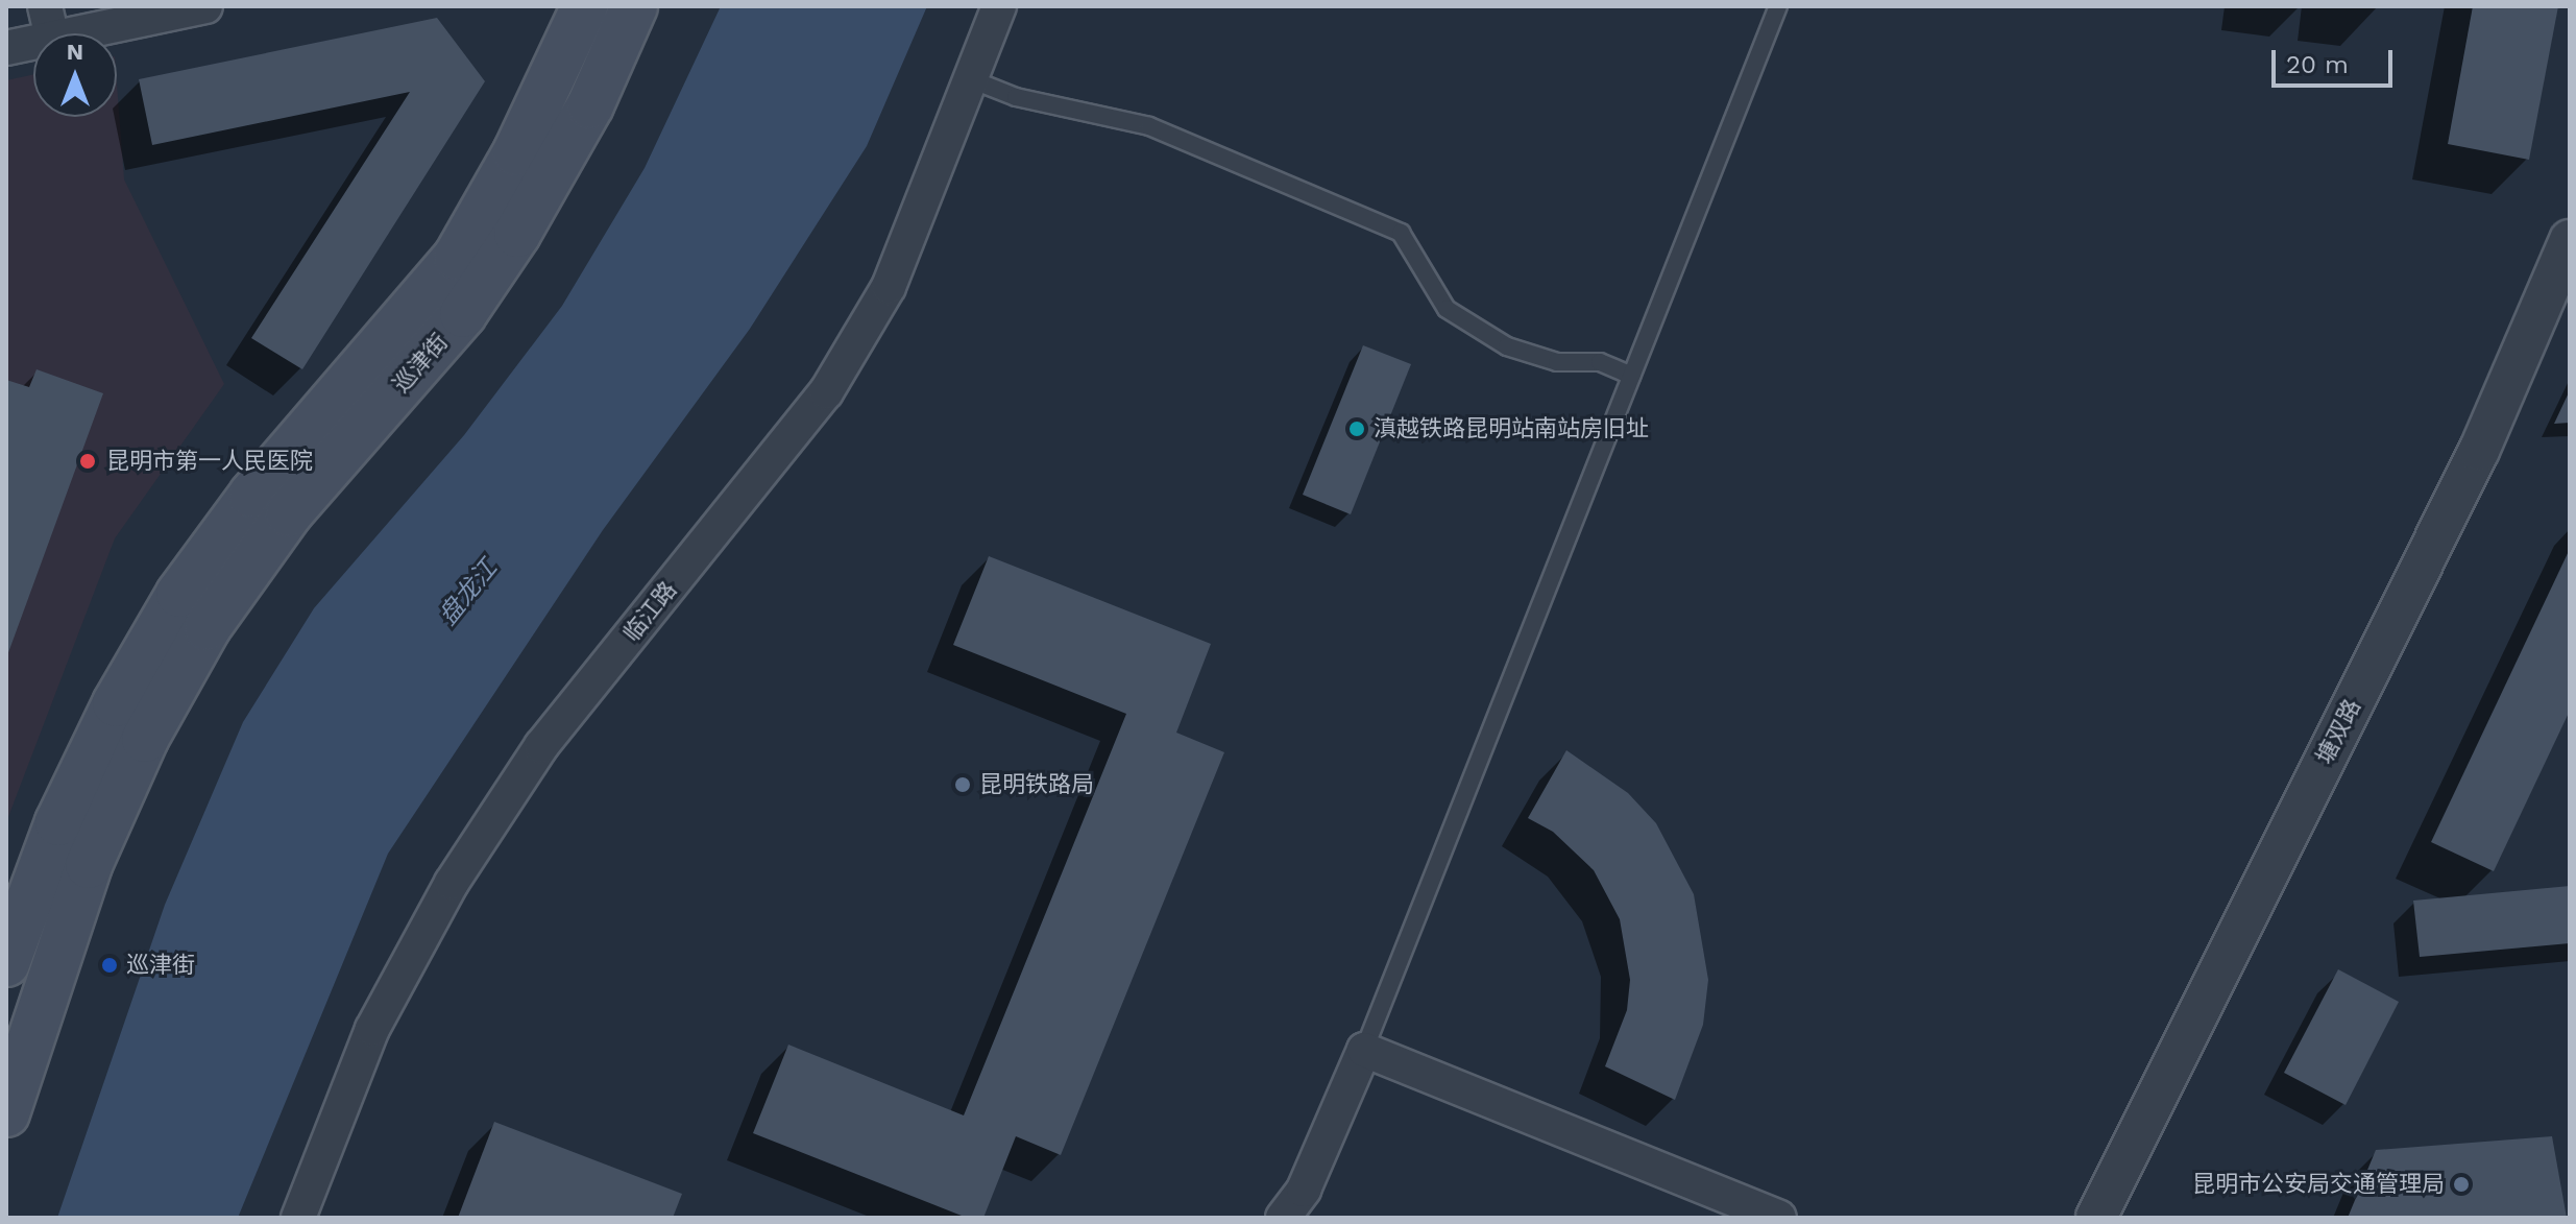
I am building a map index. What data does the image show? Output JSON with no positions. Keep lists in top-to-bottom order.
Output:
{
  "streets": {
    "main road": ["巡津街"],
    "street": ["临江路", "塘双路"]
  },
  "water": ["盘龙江"],
  "places": [
    "滇越铁路昆明站南站房旧址",
    "昆明市第一人民医院",
    "昆明铁路局",
    "巡津街",
    "昆明市公安局交通管理局"
  ],
  "scale_bar": "20 m",
  "north": "top"
}
